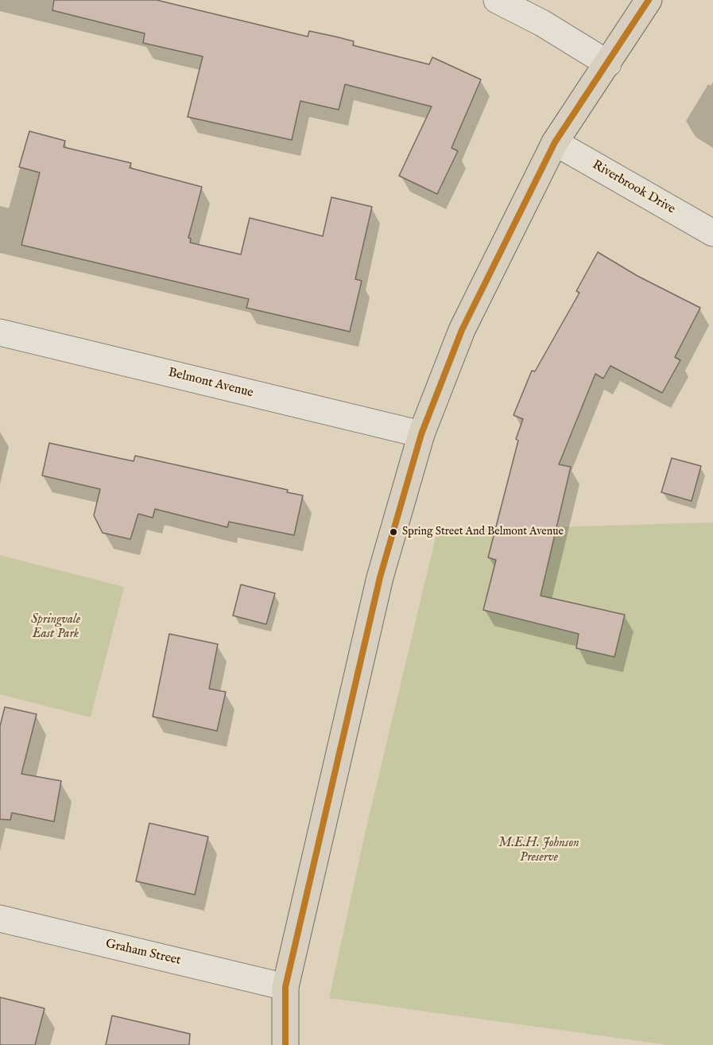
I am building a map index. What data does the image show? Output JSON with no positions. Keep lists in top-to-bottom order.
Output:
{
  "streets": {
    "street": ["Riverbrook Drive", "Belmont Avenue", "Graham Street"]
  },
  "parks": ["Springvale East Park", "M.E.H. Johnson Preserve"],
  "places": ["Spring Street And Belmont Avenue"]
}
